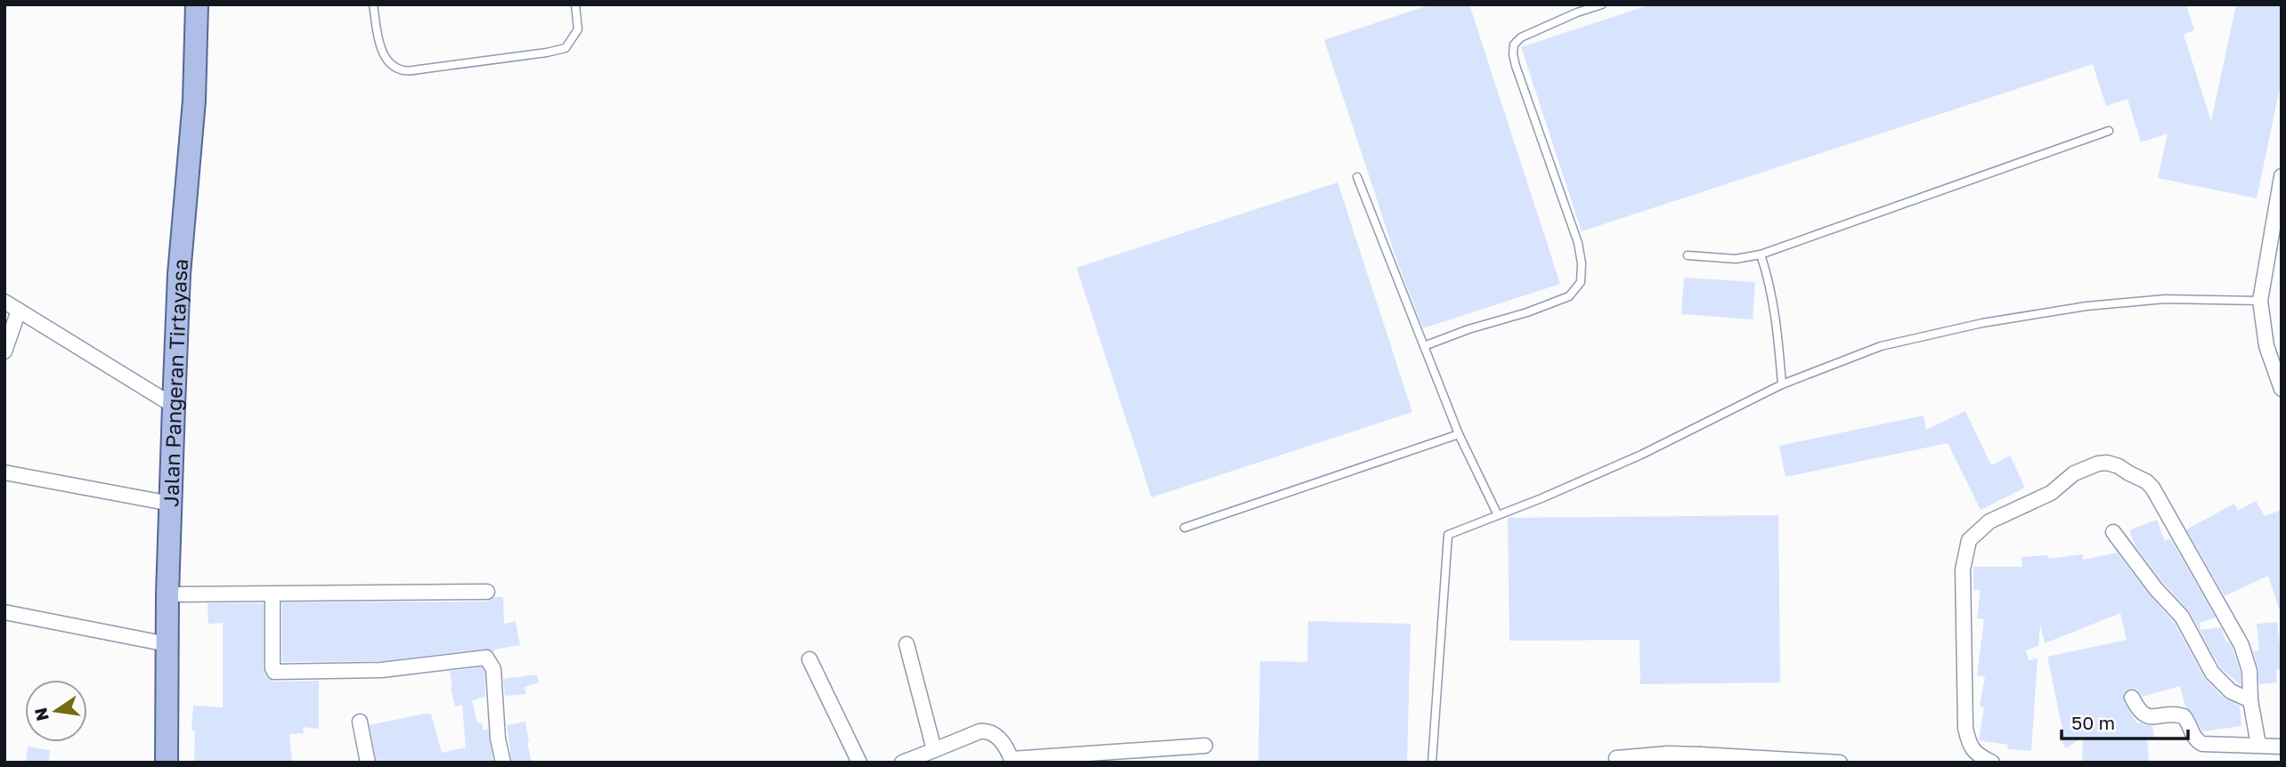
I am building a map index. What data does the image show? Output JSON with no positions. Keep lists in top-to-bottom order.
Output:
{
  "streets": {
    "main road": ["Jalan Pangeran Tirtayasa"]
  },
  "scale_bar": "50 m",
  "north": "left"
}
